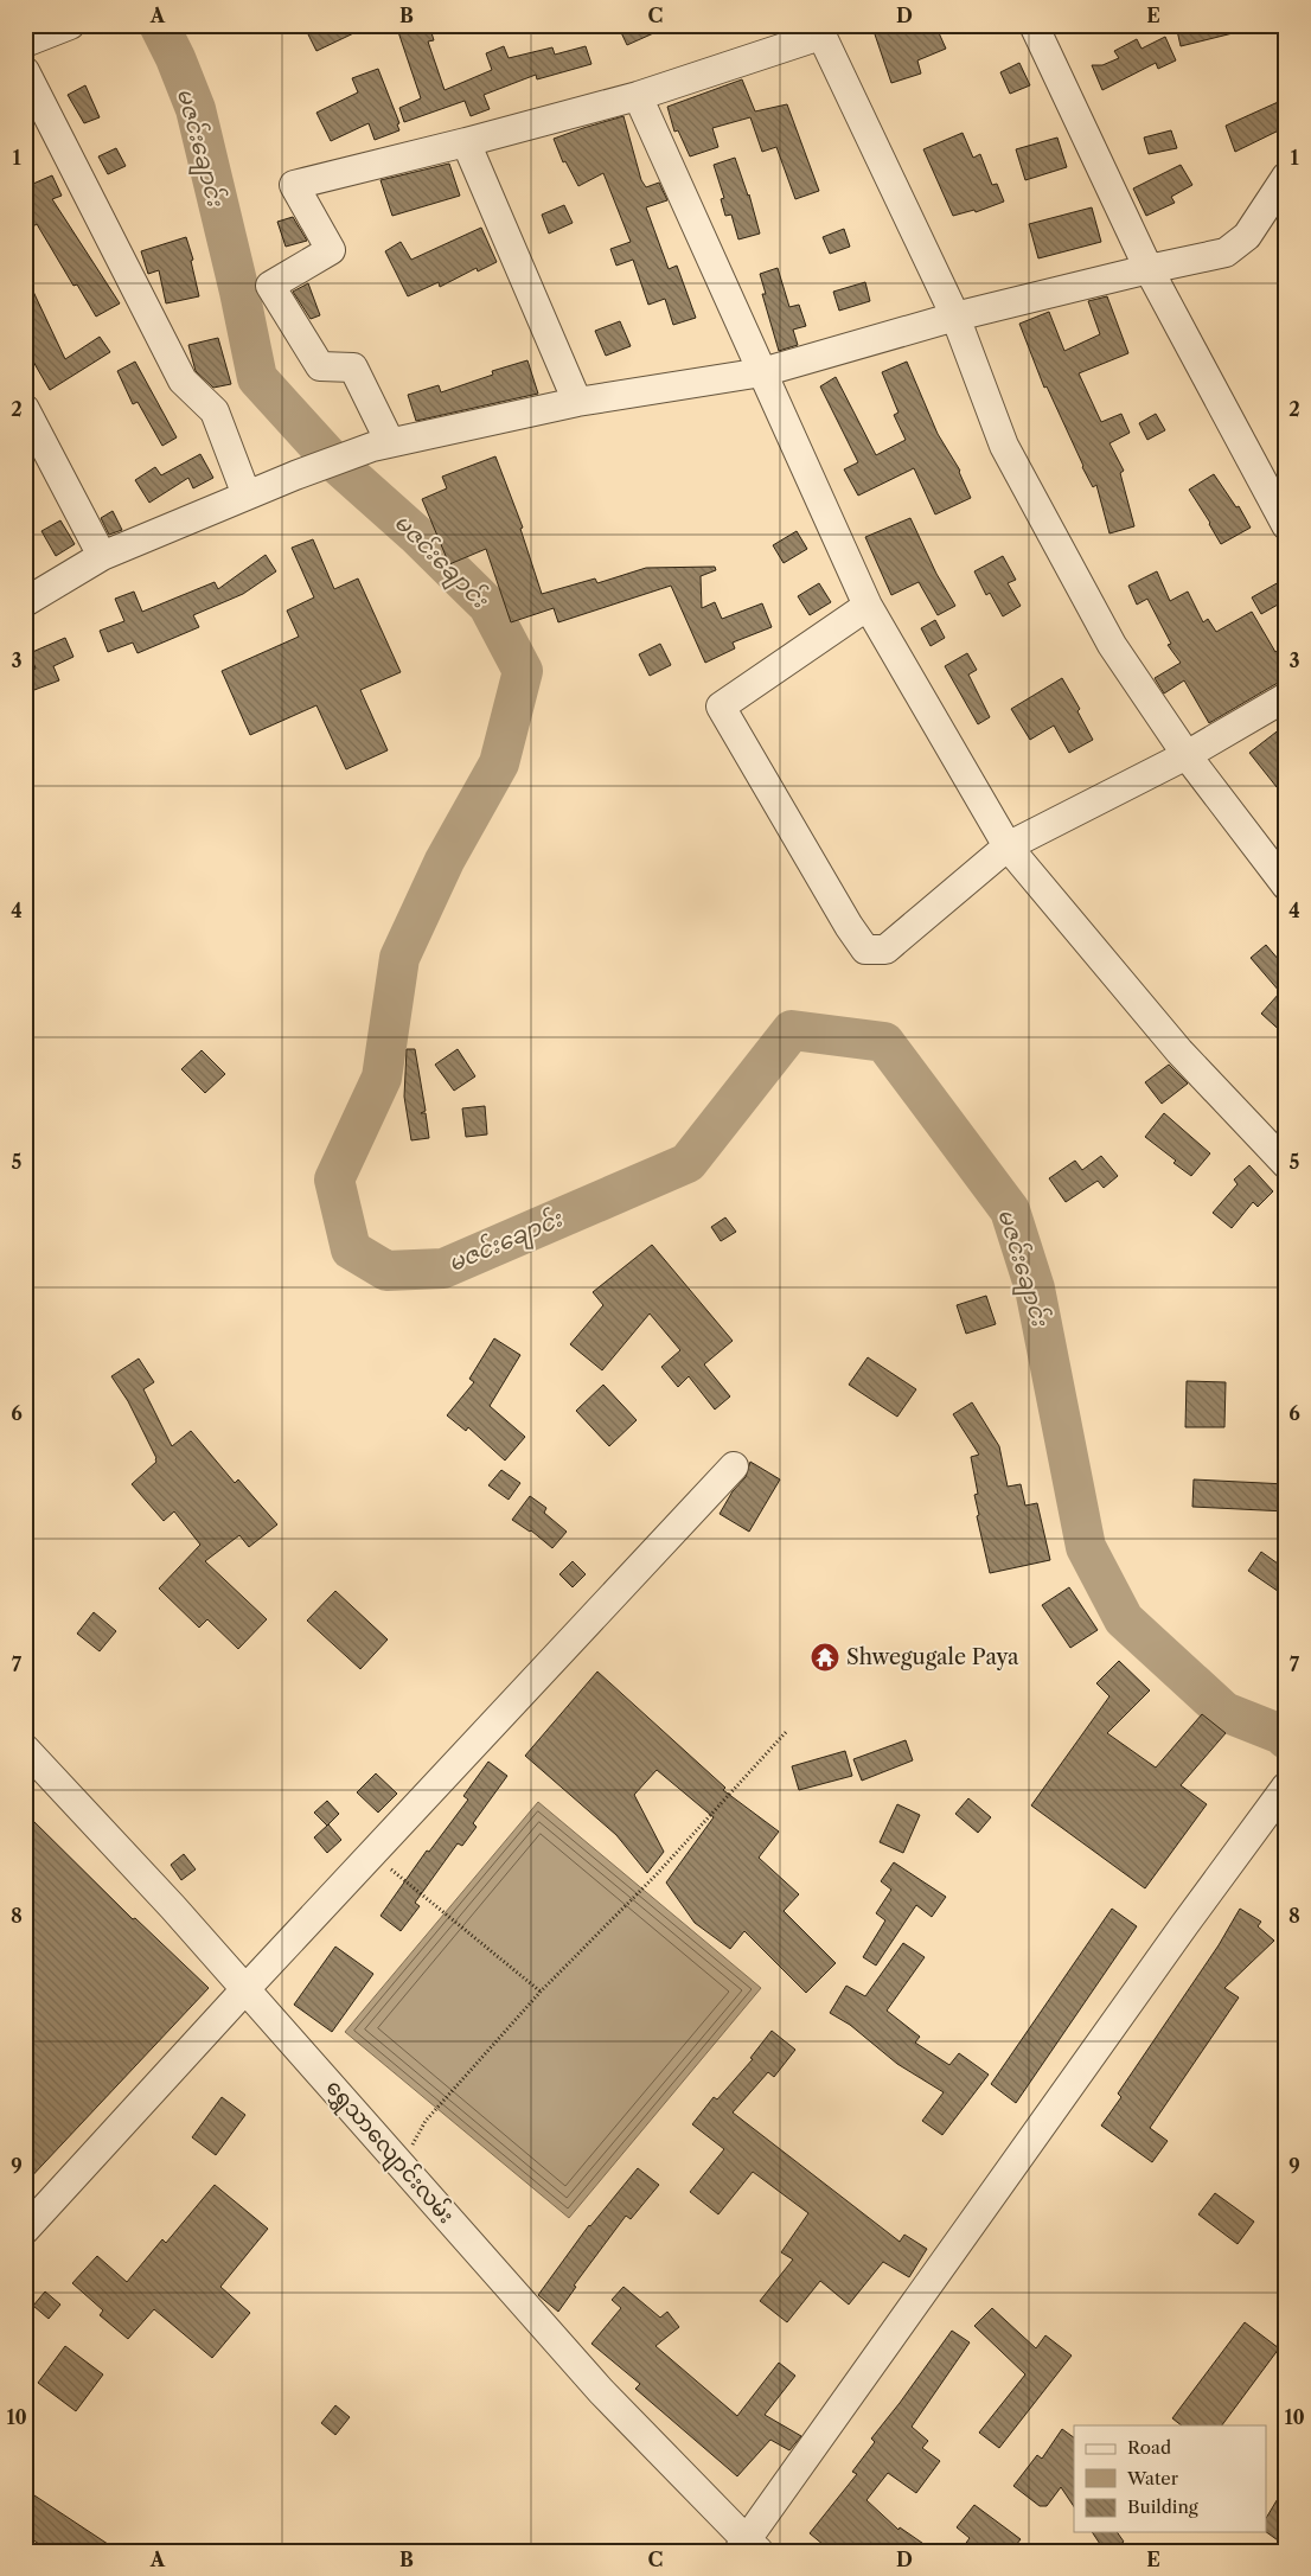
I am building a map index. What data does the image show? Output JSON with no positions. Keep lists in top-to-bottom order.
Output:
{
  "streets": {
    "street": ["ရွှေသာလျောင်းလမ်း"]
  },
  "water": ["မဇင်းချောင်း"],
  "places": {
    "temple": ["Shwegugale Paya"]
  },
  "legend": ["Road", "Water", "Building"],
  "grid": {
    "columns": [
      "A",
      "B",
      "C",
      "D",
      "E"
    ],
    "rows": [
      "1",
      "2",
      "3",
      "4",
      "5",
      "6",
      "7",
      "8",
      "9",
      "10"
    ]
  }
}
